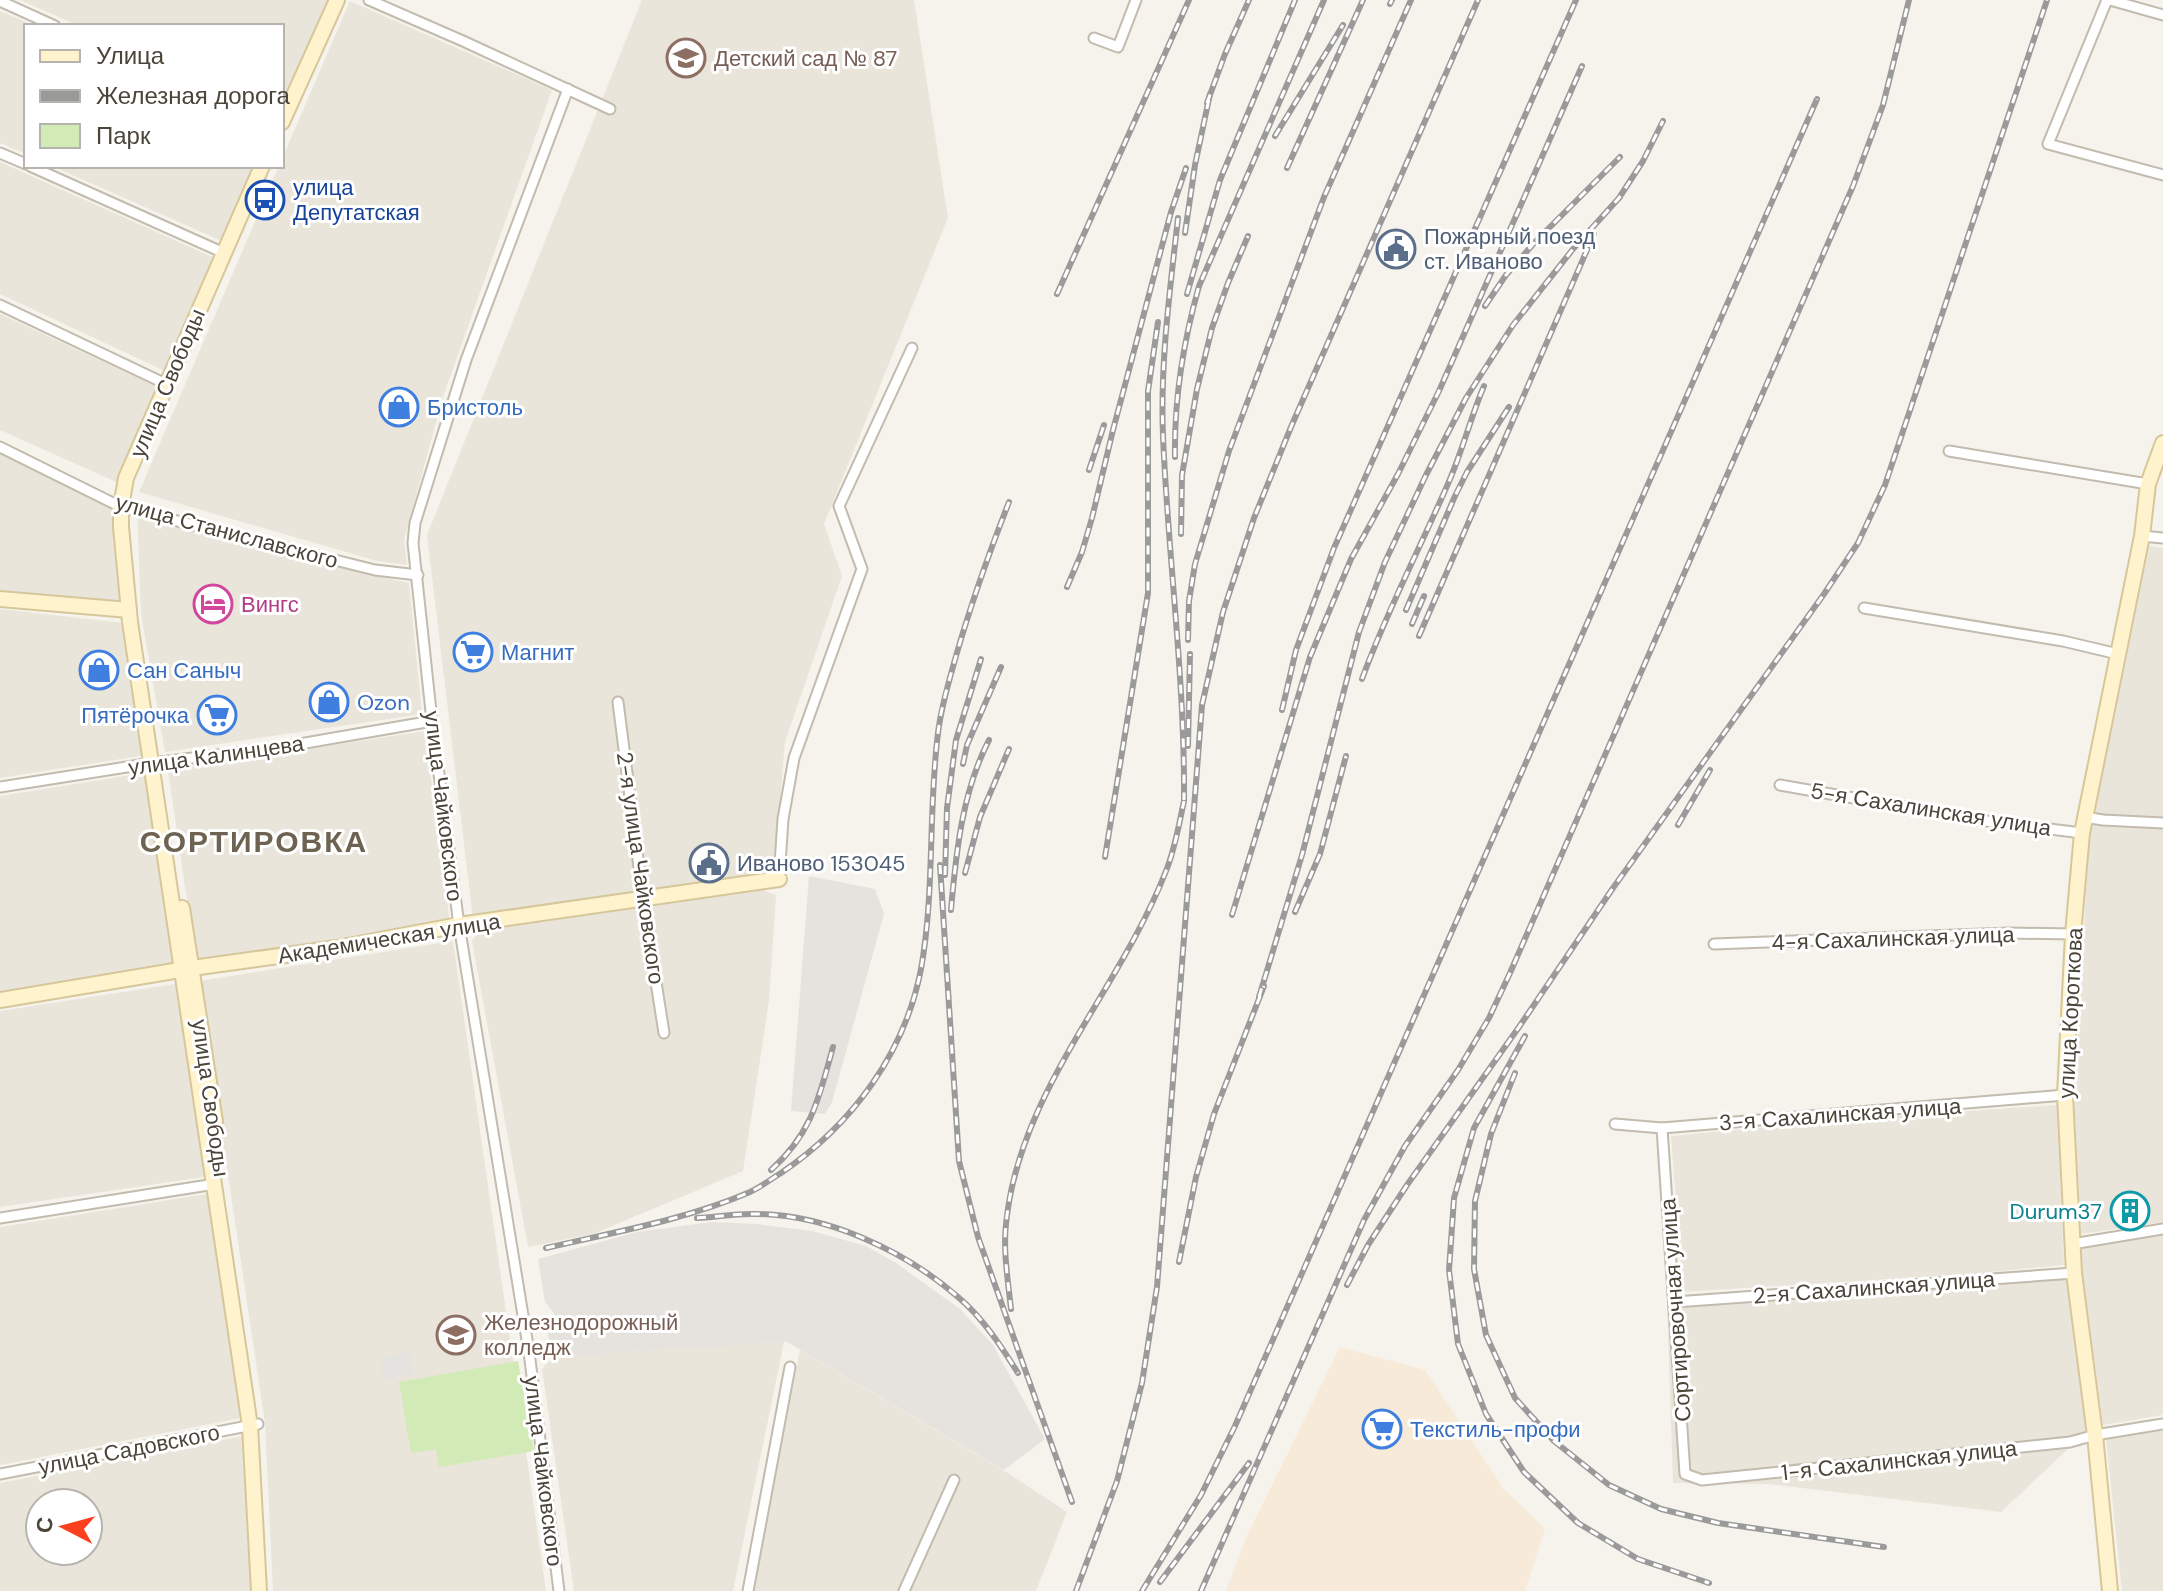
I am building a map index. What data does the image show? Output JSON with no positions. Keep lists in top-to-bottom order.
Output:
{
  "streets": {
    "main road": ["улица Свободы", "Академическая улица", "улица Короткова"],
    "street": [
      "улица Станиславского",
      "улица Калинцева",
      "улица Чайковского",
      "5-я Сахалинская улица",
      "2-я улица Чайковского",
      "4-я Сахалинская улица",
      "3-я Сахалинская улица",
      "2-я Сахалинская улица",
      "Сортировочная улица",
      "улица Садовского",
      "1-я Сахалинская улица"
    ]
  },
  "crossings": [
    ["улица Свободы", "улица Станиславского"],
    ["улица Свободы", "улица Калинцева"],
    ["улица Свободы", "Академическая улица"],
    ["улица Свободы", "улица Садовского"],
    ["улица Станиславского", "улица Чайковского"],
    ["улица Калинцева", "улица Чайковского"],
    ["улица Чайковского", "Академическая улица"],
    ["5-я Сахалинская улица", "улица Короткова"],
    ["2-я улица Чайковского", "Академическая улица"],
    ["4-я Сахалинская улица", "улица Короткова"],
    ["улица Короткова", "3-я Сахалинская улица"],
    ["улица Короткова", "2-я Сахалинская улица"],
    ["улица Короткова", "1-я Сахалинская улица"],
    ["3-я Сахалинская улица", "Сортировочная улица"],
    ["2-я Сахалинская улица", "Сортировочная улица"],
    ["Сортировочная улица", "1-я Сахалинская улица"]
  ],
  "districts": ["СОРТИРОВКА"],
  "places": {
    "school or university": ["Детский сад № 87", "Железнодорожный колледж"],
    "bus stop": ["улица Депутатская"],
    "public building": ["Пожарный поезд ст. Иваново", "Иваново 153045"],
    "shop": ["Бристоль", "Сан Саныч", "Ozon"],
    "hotel": ["Вингс"],
    "supermarket": ["Магнит", "Пятёрочка", "Текстиль-профи"],
    "building": ["Durum37"]
  },
  "legend": ["Улица", "Железная дорога", "Парк"],
  "north": "left"
}
